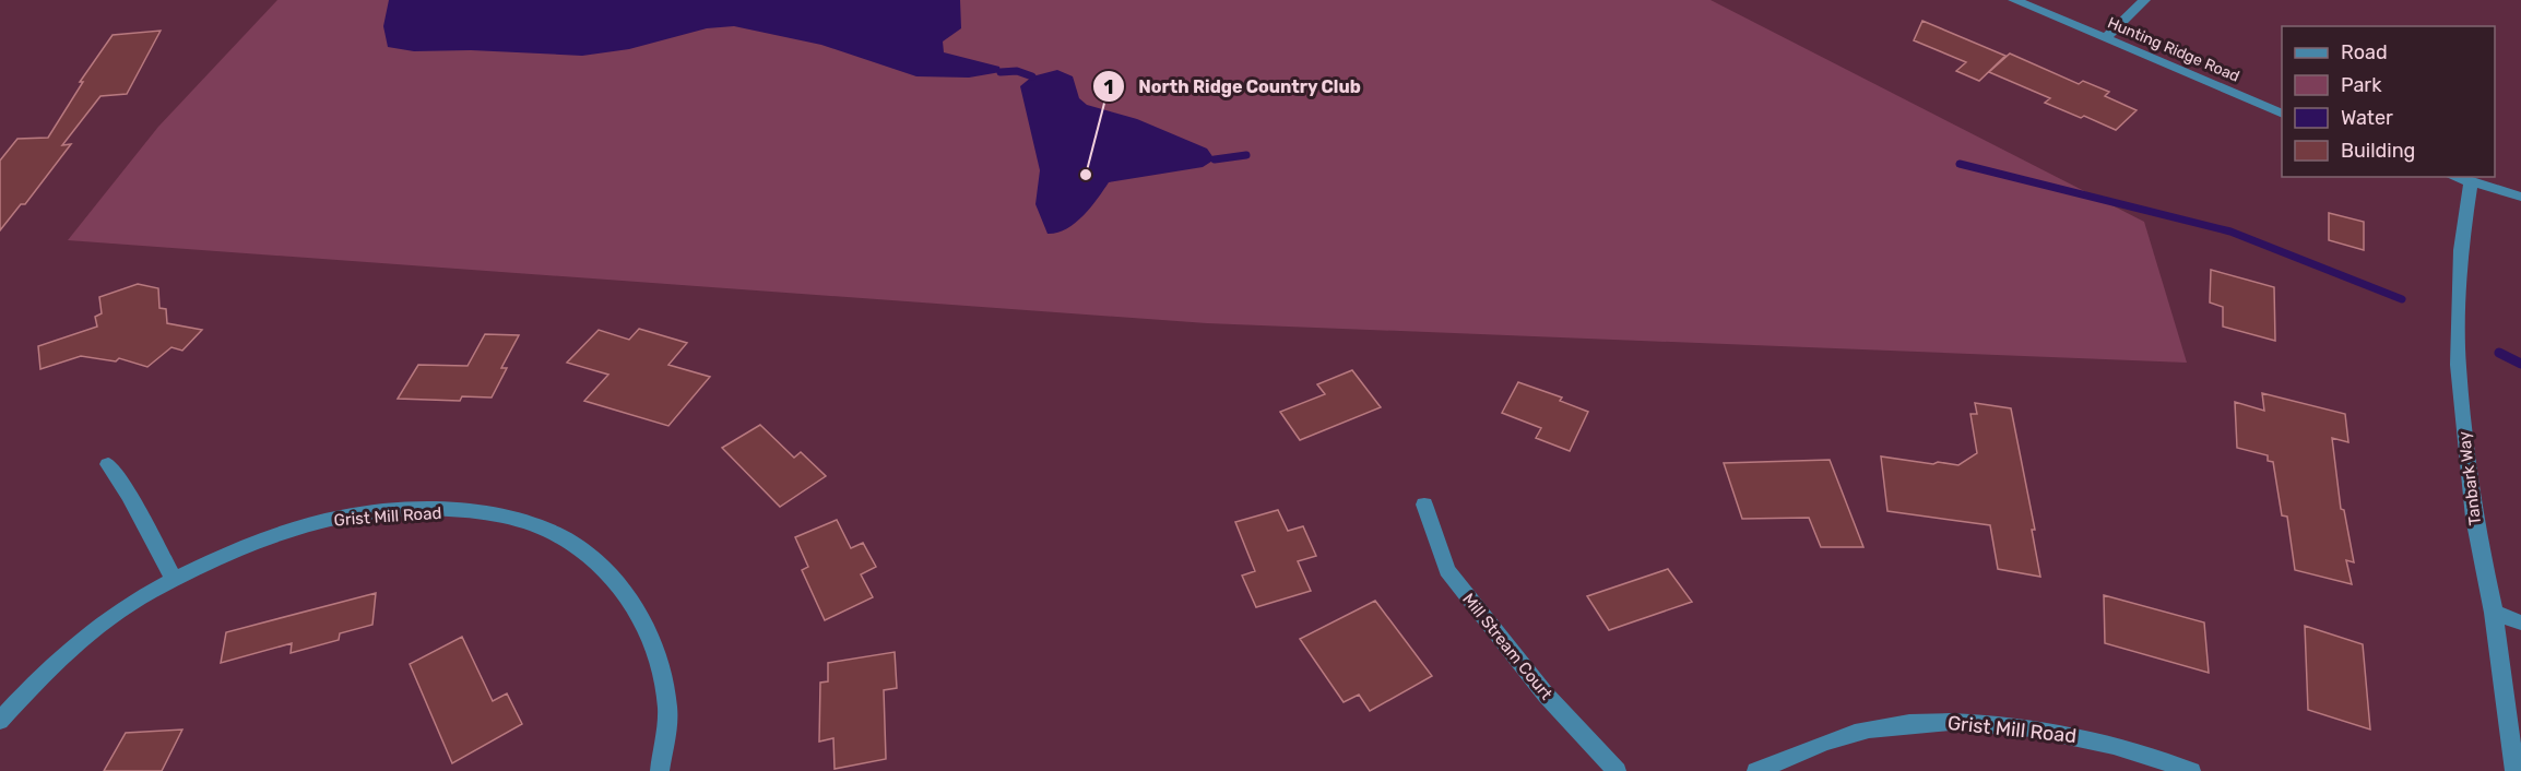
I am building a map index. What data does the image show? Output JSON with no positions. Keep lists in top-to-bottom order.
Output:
{
  "streets": {
    "street": [
      "Hunting Ridge Road",
      "Tanbark Way",
      "Grist Mill Road",
      "Mill Stream Court"
    ]
  },
  "places": ["North Ridge Country Club"],
  "legend": [
    "Road",
    "Park",
    "Water",
    "Building"
  ]
}
